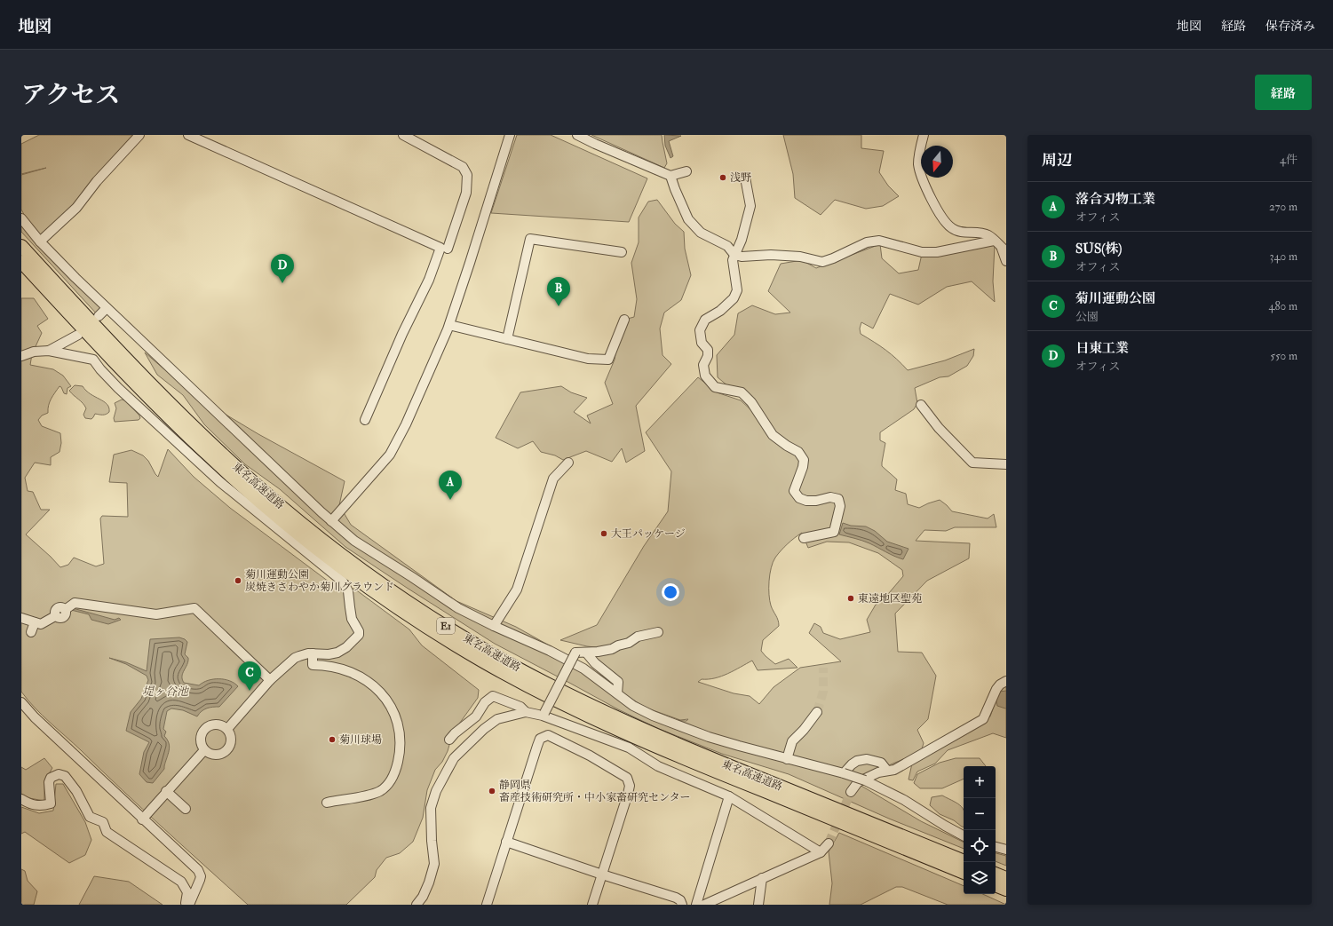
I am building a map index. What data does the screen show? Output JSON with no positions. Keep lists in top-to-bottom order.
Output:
{
  "streets": {
    "highway": ["東名高速道路", "E1"]
  },
  "water": ["堤ヶ谷池"],
  "places": [
    "浅野",
    "大王パッケージ",
    "菊川運動公園 炭焼きさわやか菊川グラウンド",
    "東遠地区聖苑",
    "菊川球場",
    "静岡県 畜産技術研究所・中小家畜研究センター"
  ],
  "north": "bottom",
  "page": {
    "header": "地図",
    "nav": ["地図", "経路", "保存済み"],
    "title": "アクセス",
    "buttons": "経路",
    "heading": ["周辺", "4件"],
    "list": [
      {
        "mark": "A",
        "name": "落合刃物工業",
        "note": "オフィス",
        "value": "270 m"
      },
      {
        "mark": "B",
        "name": "SUS(株)",
        "note": "オフィス",
        "value": "340 m"
      },
      {
        "mark": "C",
        "name": "菊川運動公園",
        "note": "公園",
        "value": "480 m"
      },
      {
        "mark": "D",
        "name": "日東工業",
        "note": "オフィス",
        "value": "550 m"
      }
    ],
    "pins": [
      "D",
      "B",
      "A",
      "C"
    ],
    "map_buttons": ["+", "−"]
  }
}
